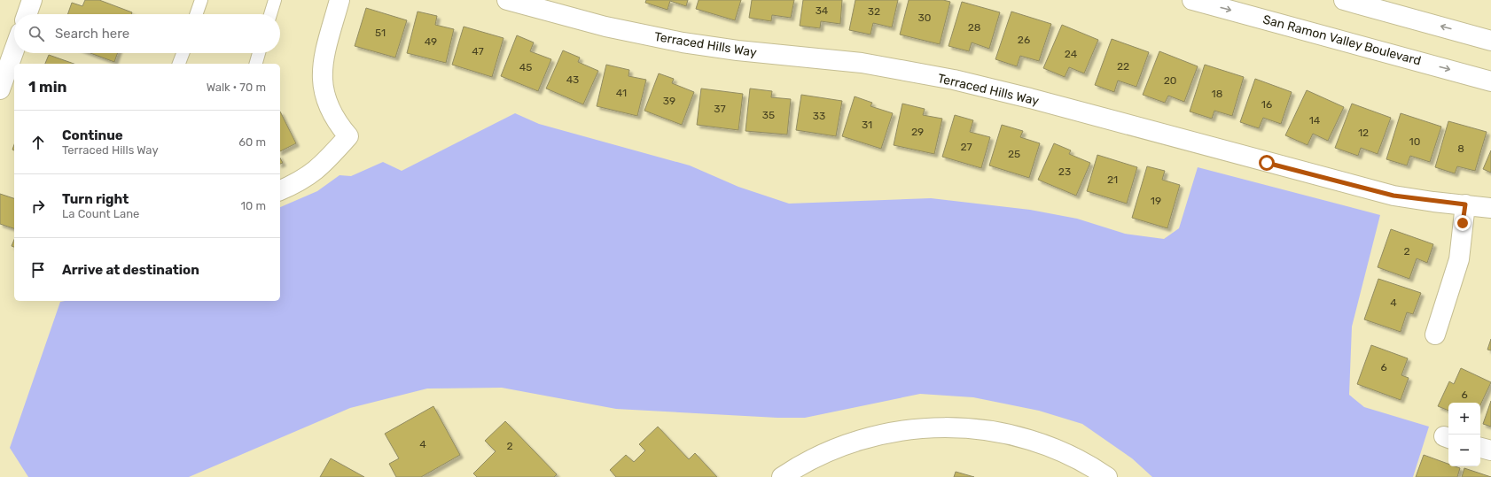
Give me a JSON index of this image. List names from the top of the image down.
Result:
{
  "streets": {
    "street": ["San Ramon Valley Boulevard", "Terraced Hills Way"]
  },
  "house_numbers": [
    "34",
    "32",
    "30",
    "28",
    "51",
    "26",
    "49",
    "47",
    "24",
    "22",
    "45",
    "43",
    "20",
    "41",
    "18",
    "39",
    "16",
    "37",
    "35",
    "33",
    "14",
    "31",
    "29",
    "12",
    "10",
    "27",
    "8",
    "25",
    "23",
    "21",
    "19",
    "2",
    "4",
    "6",
    "6",
    "4",
    "2"
  ],
  "page": {
    "search": "Search here",
    "heading": ["1 min", "Walk · 70 m"],
    "list": [
      ["Continue", "Terraced Hills Way", "60 m"],
      ["Turn right", "La Count Lane", "10 m"],
      "Arrive at destination"
    ],
    "map_buttons": ["+", "−"]
  }
}
